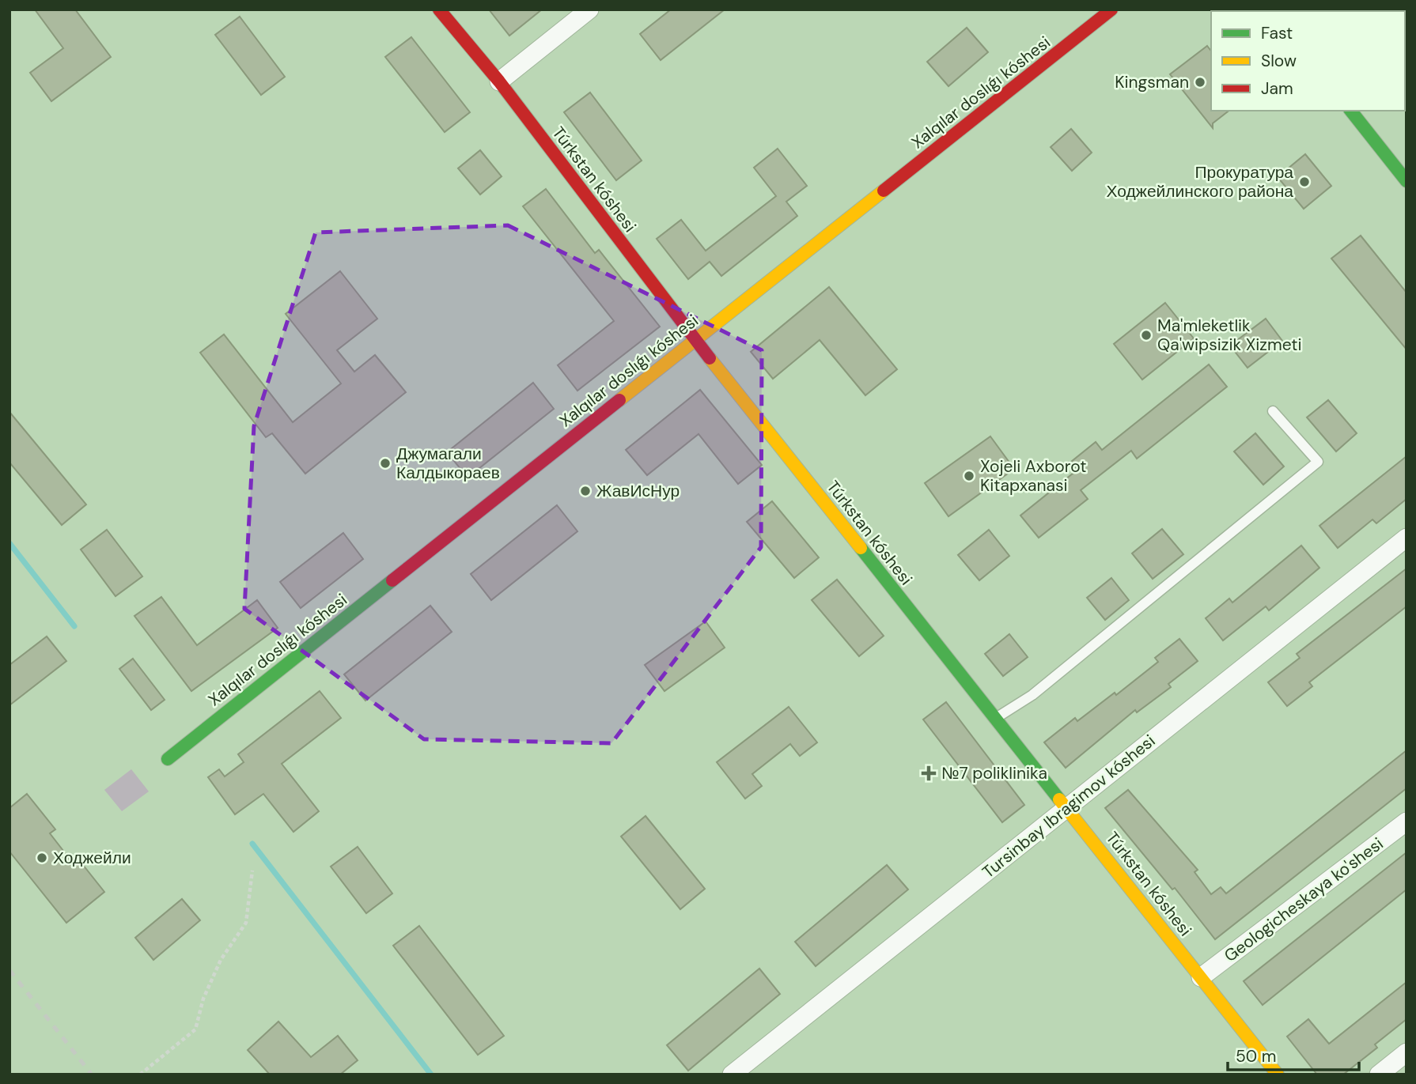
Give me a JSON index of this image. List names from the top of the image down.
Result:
{
  "streets": {
    "street": [
      "Xalqılar doslıǵı kóshesi",
      "Túrkstan kóshesi",
      "Tursinbay Ibragimov kóshesi",
      "Geologicheskaya ko'shesi"
    ]
  },
  "crossings": [
    ["Xalqılar doslıǵı kóshesi", "Túrkstan kóshesi"],
    ["Túrkstan kóshesi", "Tursinbay Ibragimov kóshesi"],
    ["Túrkstan kóshesi", "Geologicheskaya ko'shesi"]
  ],
  "places": {
    "other": [
      "Kingsman",
      "Прокуратура Ходжейлинского района",
      "Ma'mleketlik Qa'wipsizik Xizmeti",
      "Джумагали Калдыкораев",
      "Xojeli Axborot Kitapxanasi",
      "ЖавИсНур",
      "Ходжейли"
    ],
    "health": ["№7 poliklinika"]
  },
  "legend": ["Fast", "Slow", "Jam"],
  "scale_bar": "50 m"
}
